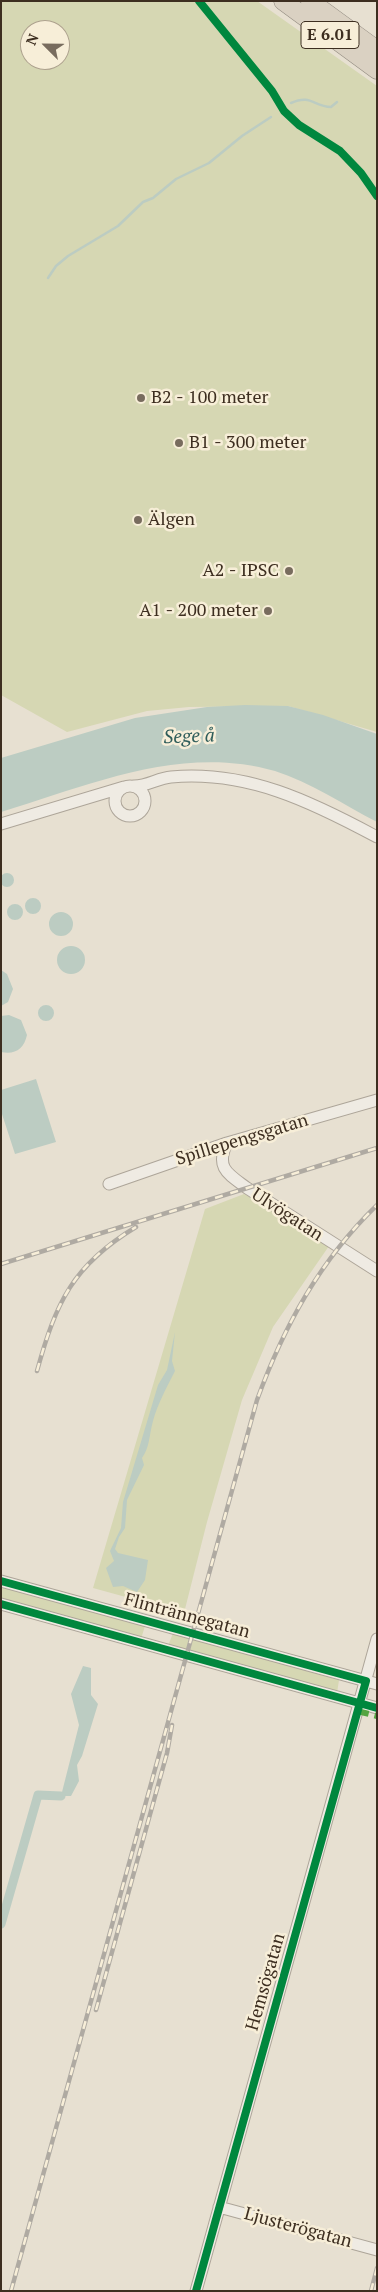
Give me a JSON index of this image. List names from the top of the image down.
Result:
{
  "streets": {
    "highway": ["E 6.01"],
    "street": [
      "Spillepengsgatan",
      "Ulvögatan",
      "Flintrännegatan",
      "Hemsögatan",
      "Ljusterögatan"
    ]
  },
  "crossings": [
    ["Spillepengsgatan", "Ulvögatan"],
    ["Flintrännegatan", "Hemsögatan"],
    ["Hemsögatan", "Ljusterögatan"]
  ],
  "water": ["Sege å"],
  "places": [
    "B2 - 100 meter",
    "B1 - 300 meter",
    "Älgen",
    "A2 - IPSC",
    "A1 - 200 meter"
  ],
  "north": "top left"
}
